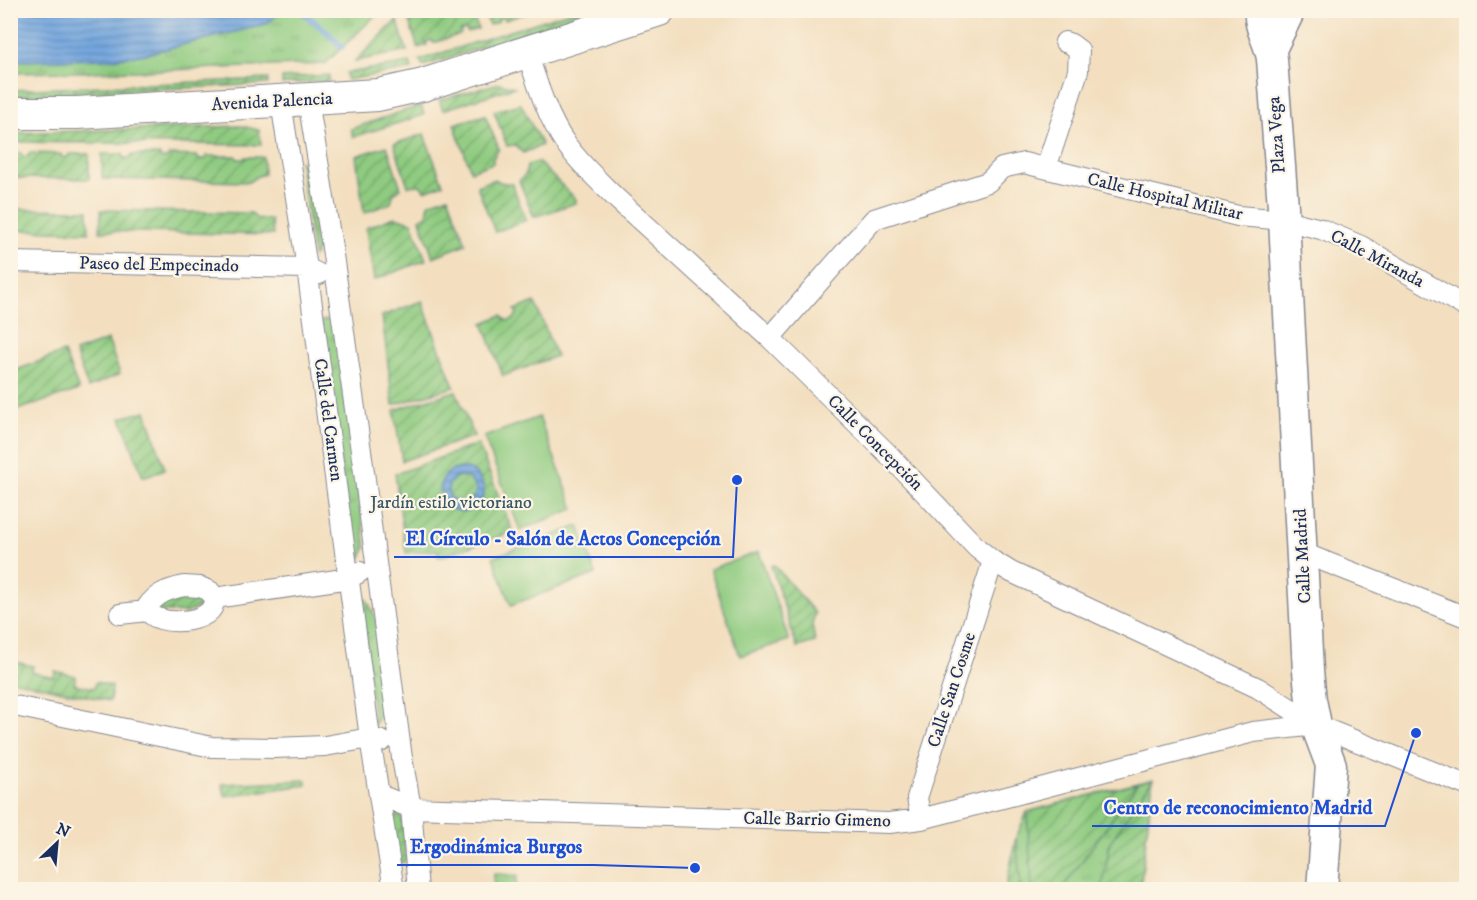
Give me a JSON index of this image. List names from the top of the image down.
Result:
{
  "streets": {
    "highway": ["Avenida Palencia"],
    "main road": ["Plaza Vega", "Calle Madrid"],
    "street": [
      "Calle Hospital Militar",
      "Calle Miranda",
      "Paseo del Empecinado",
      "Calle del Carmen",
      "Calle Concepción",
      "Calle San Cosme",
      "Calle Barrio Gimeno"
    ]
  },
  "crossings": [
    ["Avenida Palencia", "Calle del Carmen"],
    ["Avenida Palencia", "Calle Concepción"],
    ["Plaza Vega", "Calle Hospital Militar"],
    ["Plaza Vega", "Calle Miranda"],
    ["Plaza Vega", "Calle Madrid"],
    ["Calle Hospital Militar", "Calle Miranda"],
    ["Calle Hospital Militar", "Calle Concepción"],
    ["Calle Hospital Militar", "Calle Madrid"],
    ["Calle Miranda", "Calle Madrid"],
    ["Paseo del Empecinado", "Calle del Carmen"],
    ["Calle del Carmen", "Calle Barrio Gimeno"],
    ["Calle Concepción", "Calle Madrid"],
    ["Calle Concepción", "Calle San Cosme"],
    ["Calle Concepción", "Calle Barrio Gimeno"],
    ["Calle Madrid", "Calle Barrio Gimeno"],
    ["Calle San Cosme", "Calle Barrio Gimeno"]
  ],
  "parks": ["Jardín estilo victoriano"],
  "places": ["El Círculo - Salón de Actos Concepción", "Centro de reconocimiento Madrid", "Ergodinámica Burgos"],
  "north": "top right"
}
